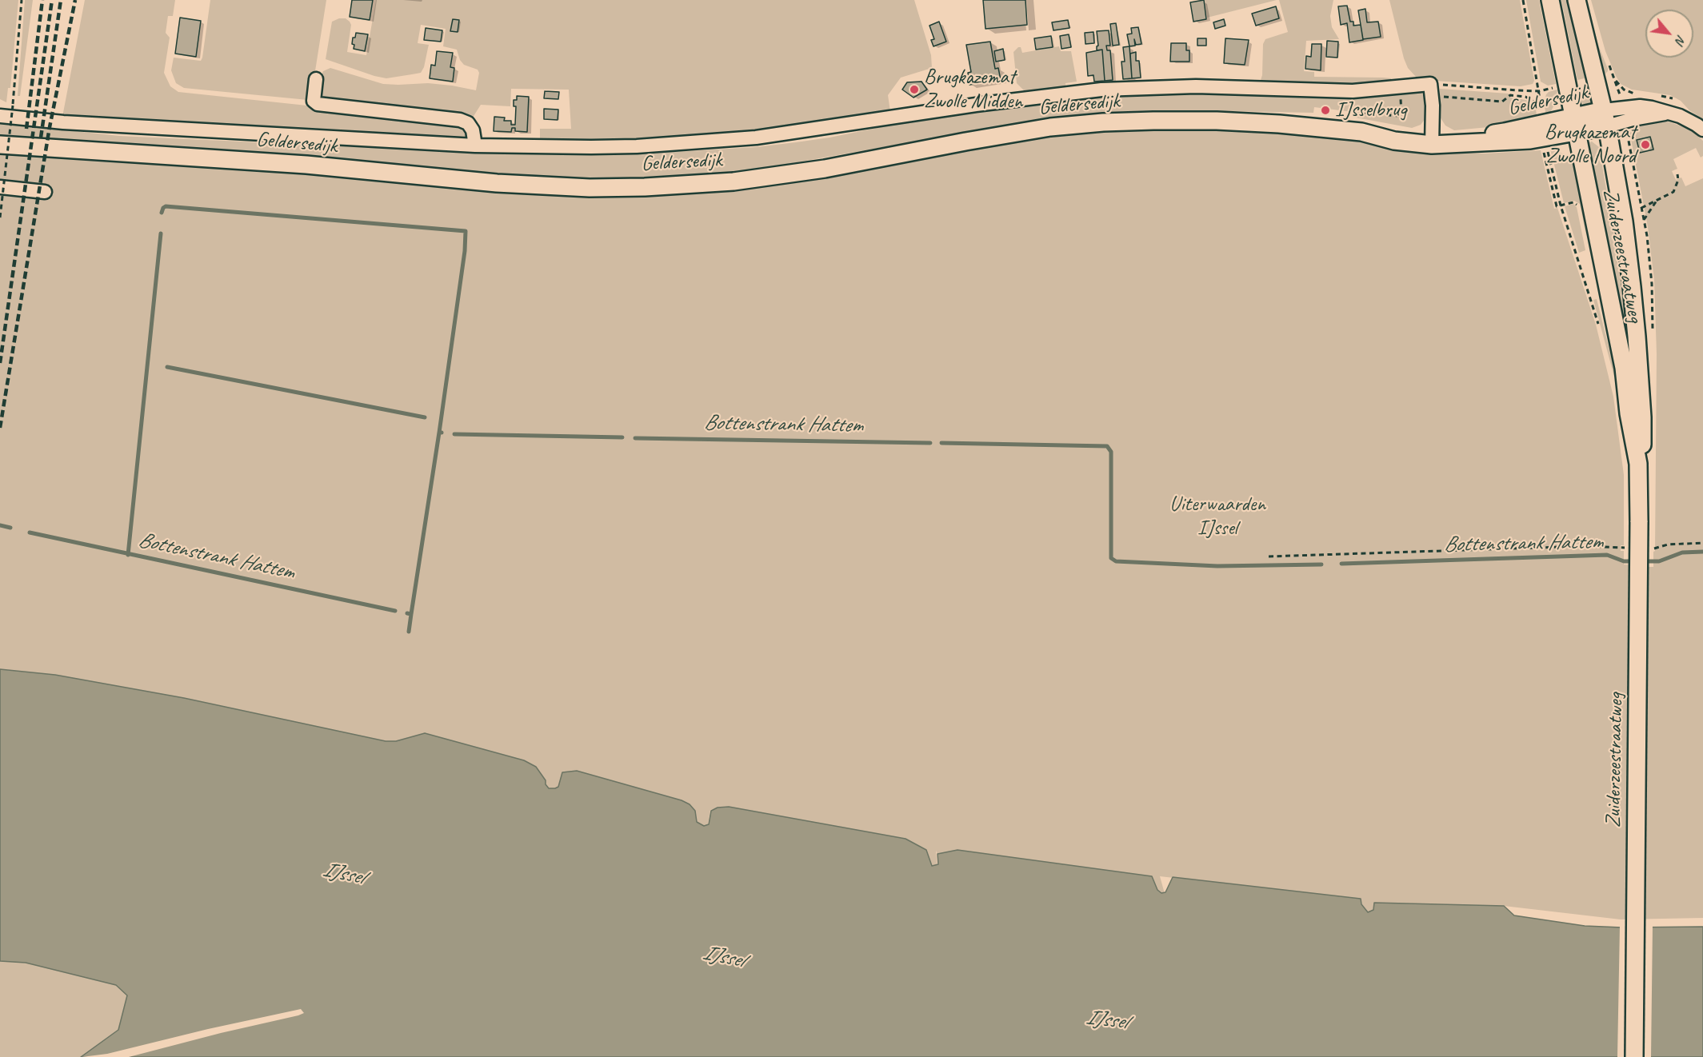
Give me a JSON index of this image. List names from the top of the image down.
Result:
{
  "streets": {
    "main road": ["Geldersedijk", "Zuiderzeestraatweg"]
  },
  "crossings": [
    ["Geldersedijk", "Zuiderzeestraatweg"]
  ],
  "water": ["Bottenstrank Hattem", "IJssel"],
  "parks": ["Uiterwaarden IJssel"],
  "places": ["Brugkazemat Zwolle Midden", "IJsselbrug", "Brugkazemat Zwolle Noord"],
  "north": "bottom right"
}
